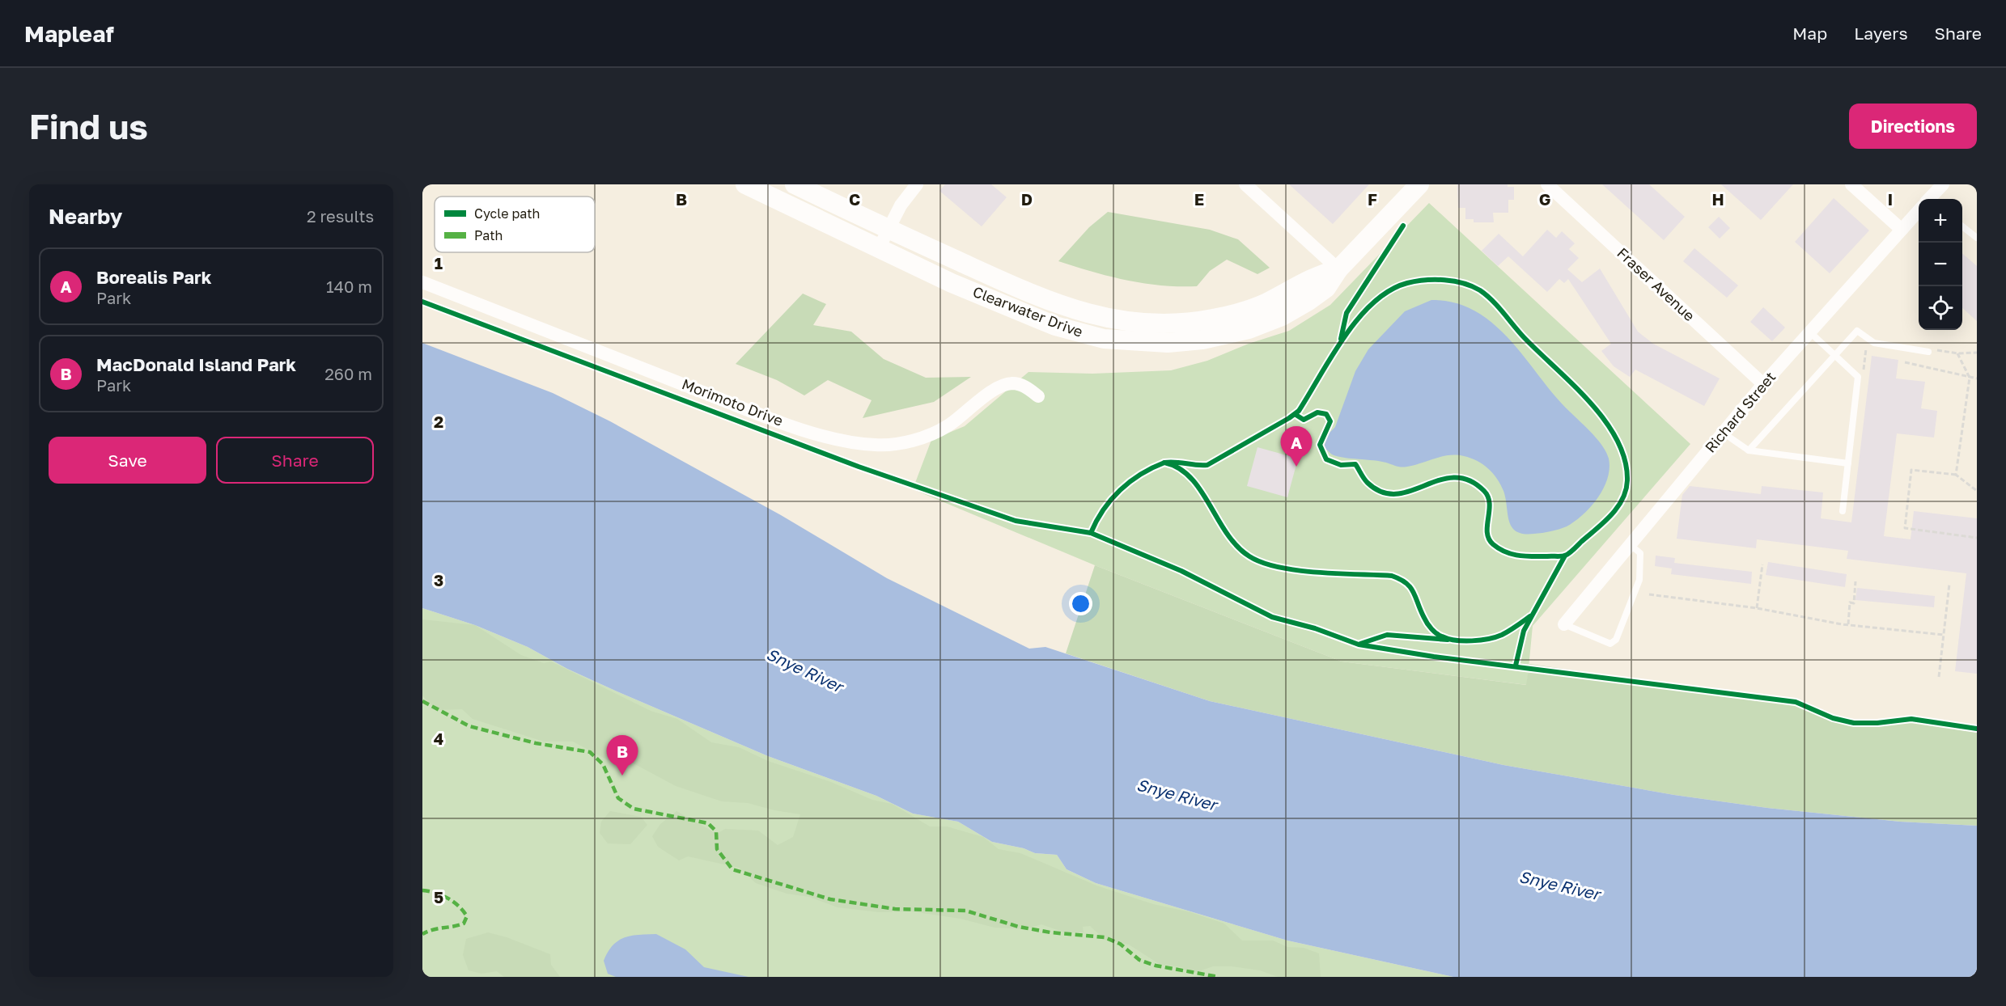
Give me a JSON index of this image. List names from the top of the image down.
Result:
{
  "streets": {
    "main road": ["Clearwater Drive"],
    "street": ["Fraser Avenue", "Morimoto Drive", "Richard Street"]
  },
  "crossings": [
    ["Fraser Avenue", "Richard Street"]
  ],
  "water": ["Snye River"],
  "legend": ["Cycle path", "Path"],
  "page": {
    "header": "Mapleaf",
    "nav": ["Map", "Layers", "Share"],
    "buttons": [
      "Directions",
      ["Save", "Share"]
    ],
    "title": "Find us",
    "heading": ["Nearby", "2 results"],
    "map_buttons": ["+", "−"],
    "list": [
      {
        "mark": "A",
        "name": "Borealis Park",
        "note": "Park",
        "value": "140 m"
      },
      {
        "mark": "B",
        "name": "MacDonald Island Park",
        "note": "Park",
        "value": "260 m"
      }
    ],
    "pins": ["A", "B"]
  },
  "grid": {
    "columns": [
      "B",
      "C",
      "D",
      "E",
      "F",
      "G",
      "H",
      "I"
    ],
    "rows": [
      "1",
      "2",
      "3",
      "4",
      "5"
    ]
  }
}
